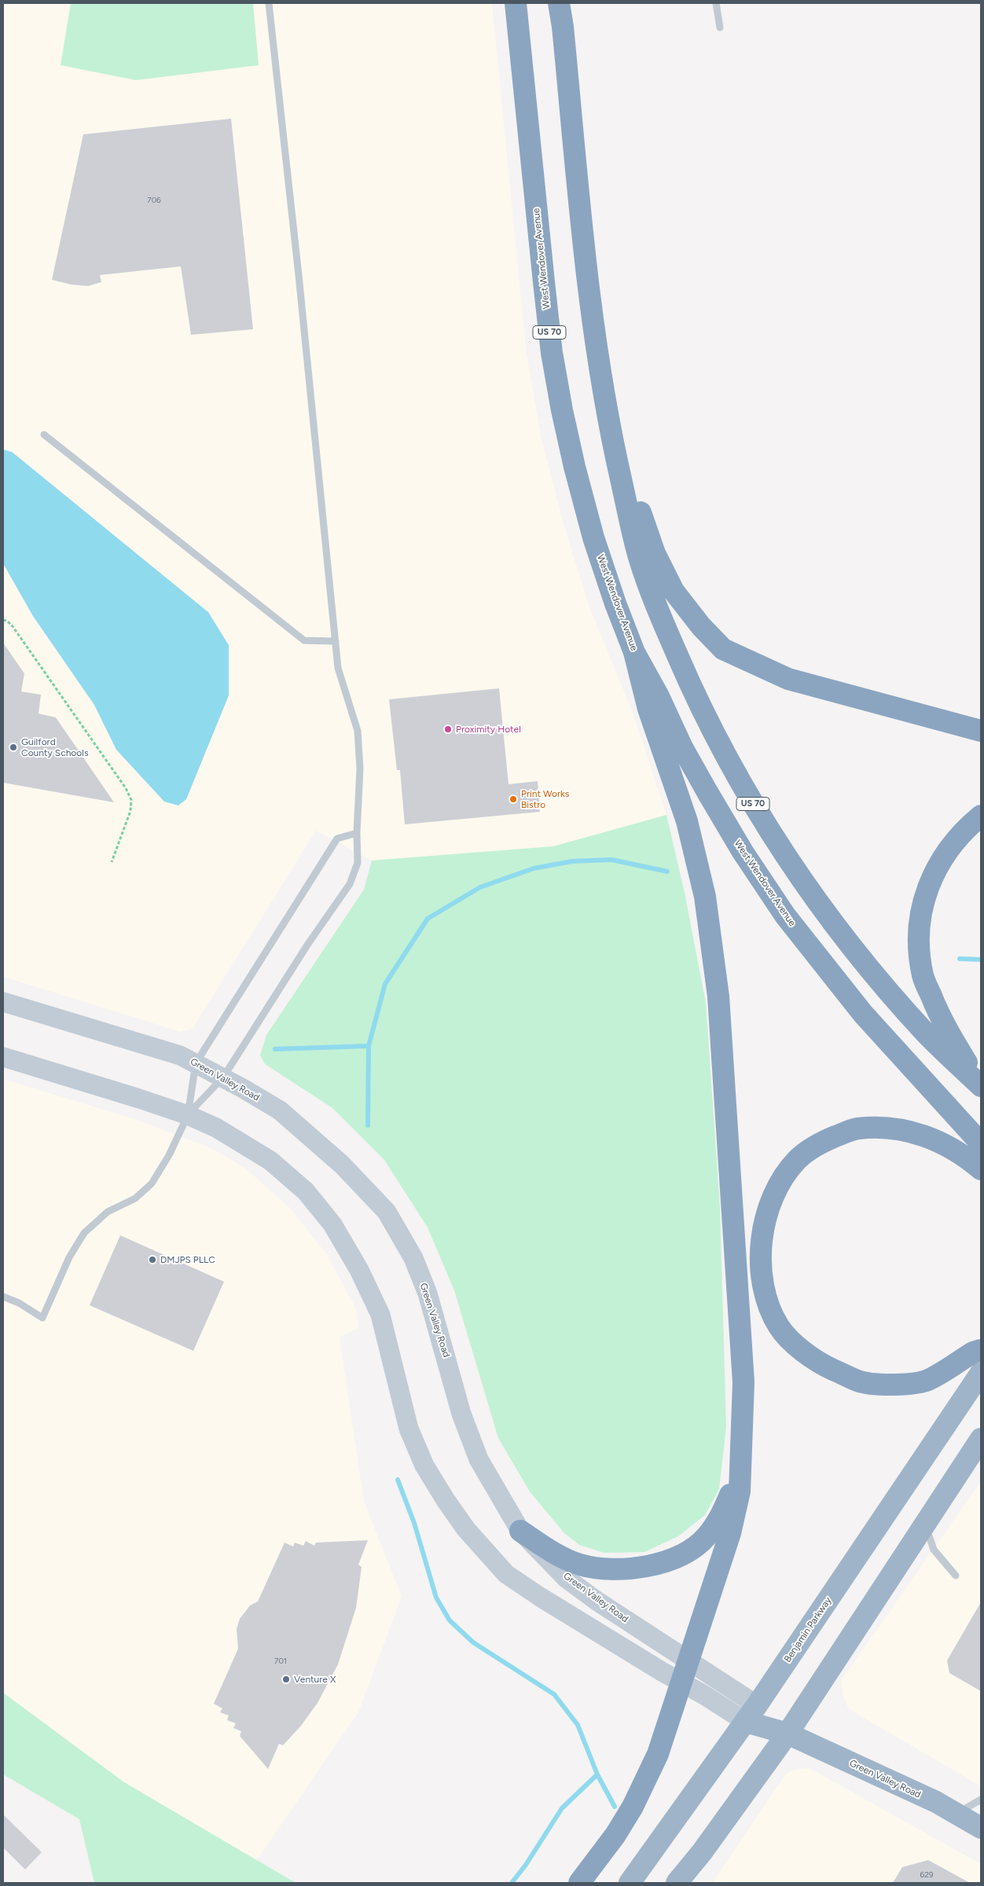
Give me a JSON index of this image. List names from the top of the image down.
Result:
{
  "streets": {
    "highway": [
      "West Wendover Avenue",
      "US 70",
      "Green Valley Road",
      "Benjamin Parkway"
    ]
  },
  "crossings": [
    ["Green Valley Road", "Benjamin Parkway"]
  ],
  "places": [
    "Proximity Hotel",
    "Guilford County Schools",
    "Print Works Bistro",
    "DMJPS PLLC",
    "Venture X"
  ],
  "house_numbers": ["706", "701", "629"]
}
